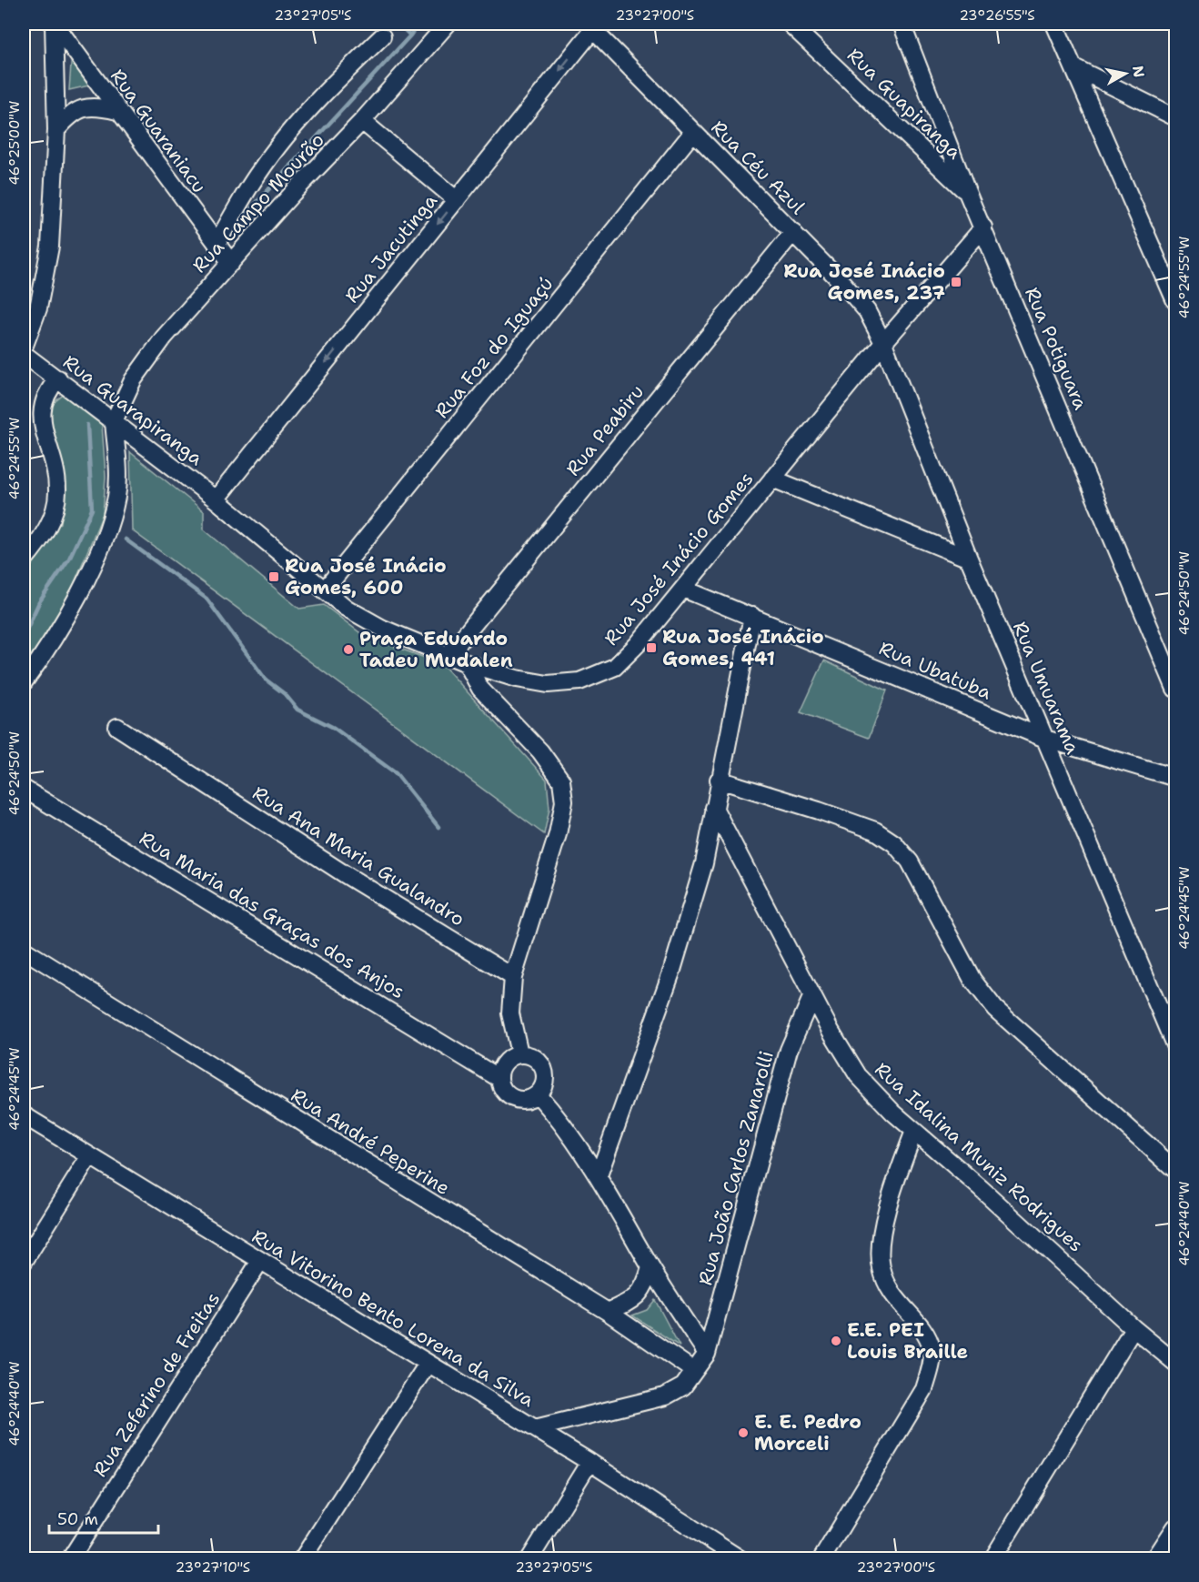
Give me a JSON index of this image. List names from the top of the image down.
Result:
{
  "streets": {
    "street": [
      "Rua Guapiranga",
      "Rua Guaraniacu",
      "Rua Céu Azul",
      "Rua Campo Mourão",
      "Rua Jacutinga",
      "Rua Foz do Iguaçú",
      "Rua Potiguara",
      "Rua Guarapiranga",
      "Rua Peabiru",
      "Rua José Inácio Gomes",
      "Rua Ubatuba",
      "Rua Umuarama",
      "Rua Ana Maria Gualandro",
      "Rua Maria das Graças dos Anjos",
      "Rua André Peperine",
      "Rua Idalina Muniz Rodrigues",
      "Rua João Carlos Zanarolli",
      "Rua Vitorino Bento Lorena da Silva",
      "Rua Zeferino de Freitas"
    ]
  },
  "crossings": [
    ["Rua Guapiranga", "Rua Potiguara"],
    ["Rua Guaraniacu", "Rua Campo Mourão"],
    ["Rua Céu Azul", "Rua Jacutinga"],
    ["Rua Céu Azul", "Rua Foz do Iguaçú"],
    ["Rua Céu Azul", "Rua Peabiru"],
    ["Rua Céu Azul", "Rua José Inácio Gomes"],
    ["Rua Céu Azul", "Rua Umuarama"],
    ["Rua Campo Mourão", "Rua Guarapiranga"],
    ["Rua Jacutinga", "Rua Guarapiranga"],
    ["Rua Jacutinga", "Rua José Inácio Gomes"],
    ["Rua Foz do Iguaçú", "Rua José Inácio Gomes"],
    ["Rua Potiguara", "Rua José Inácio Gomes"],
    ["Rua Guarapiranga", "Rua José Inácio Gomes"],
    ["Rua Peabiru", "Rua José Inácio Gomes"],
    ["Rua José Inácio Gomes", "Rua Ubatuba"],
    ["Rua José Inácio Gomes", "Rua Umuarama"],
    ["Rua Ubatuba", "Rua Umuarama"],
    ["Rua Idalina Muniz Rodrigues", "Rua João Carlos Zanarolli"],
    ["Rua Vitorino Bento Lorena da Silva", "Rua Zeferino de Freitas"]
  ],
  "one_way": ["Rua Jacutinga"],
  "places": {
    "transit": ["Rua José Inácio Gomes, 237", "Rua José Inácio Gomes, 600", "Rua José Inácio Gomes, 441"],
    "other": ["Praça Eduardo Tadeu Mudalen", "E.E. PEI Louis Braille", "E. E. Pedro Morceli"]
  },
  "scale_bar": "50 m",
  "north": "right",
  "coordinates": [
    "23°27'05\"S",
    "23°27'00\"S",
    "23°26'55\"S",
    "46°25'00\"W",
    "46°24'55\"W",
    "46°24'50\"W",
    "46°24'45\"W",
    "46°24'40\"W",
    "23°27'10\"S"
  ]
}
